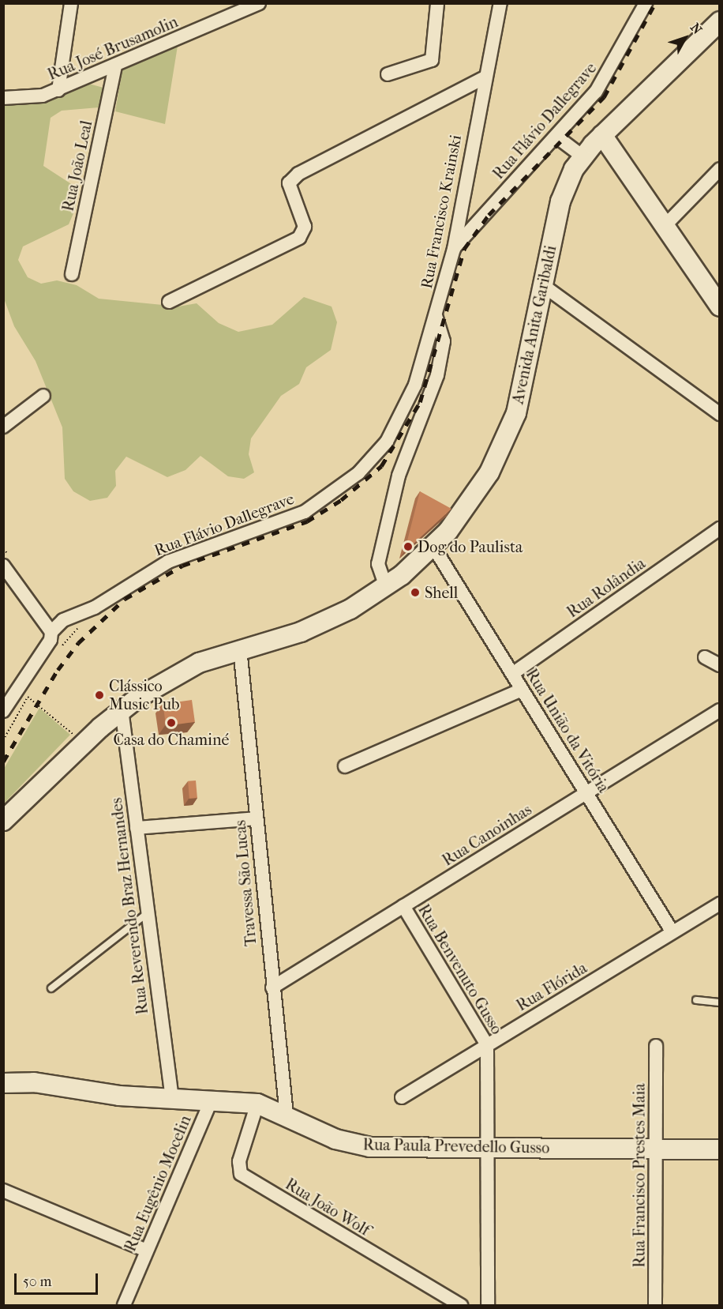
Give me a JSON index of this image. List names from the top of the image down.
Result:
{
  "streets": {
    "main road": ["Avenida Anita Garibaldi", "Rua Paula Prevedello Gusso"],
    "street": [
      "Rua José Brusamolin",
      "Rua Flávio Dallegrave",
      "Rua João Leal",
      "Rua Francisco Krainski",
      "Rua Rolândia",
      "Rua União da Vitória",
      "Rua Canoinhas",
      "Travessa São Lucas",
      "Rua Reverendo Braz Hernandes",
      "Rua Benvenuto Gusso",
      "Rua Flórida",
      "Rua Francisco Prestes Maia",
      "Rua Eugênio Mocelin",
      "Rua João Wolf"
    ]
  },
  "crossings": [
    ["Rua José Brusamolin", "Rua João Leal"],
    ["Rua Flávio Dallegrave", "Rua Francisco Krainski"],
    ["Avenida Anita Garibaldi", "Rua União da Vitória"],
    ["Avenida Anita Garibaldi", "Travessa São Lucas"],
    ["Avenida Anita Garibaldi", "Rua Reverendo Braz Hernandes"],
    ["Rua Rolândia", "Rua União da Vitória"],
    ["Rua União da Vitória", "Rua Canoinhas"],
    ["Rua União da Vitória", "Rua Flórida"],
    ["Rua Canoinhas", "Travessa São Lucas"],
    ["Rua Canoinhas", "Rua Benvenuto Gusso"],
    ["Travessa São Lucas", "Rua Paula Prevedello Gusso"],
    ["Rua Reverendo Braz Hernandes", "Rua Paula Prevedello Gusso"],
    ["Rua Benvenuto Gusso", "Rua Flórida"],
    ["Rua Benvenuto Gusso", "Rua Paula Prevedello Gusso"],
    ["Rua Paula Prevedello Gusso", "Rua Francisco Prestes Maia"],
    ["Rua Paula Prevedello Gusso", "Rua Eugênio Mocelin"],
    ["Rua Paula Prevedello Gusso", "Rua João Wolf"]
  ],
  "places": [
    "Dog do Paulista",
    "Shell",
    "Clássico Music Pub",
    "Casa do Chaminé"
  ],
  "scale_bar": "50 m",
  "north": "top right"
}
